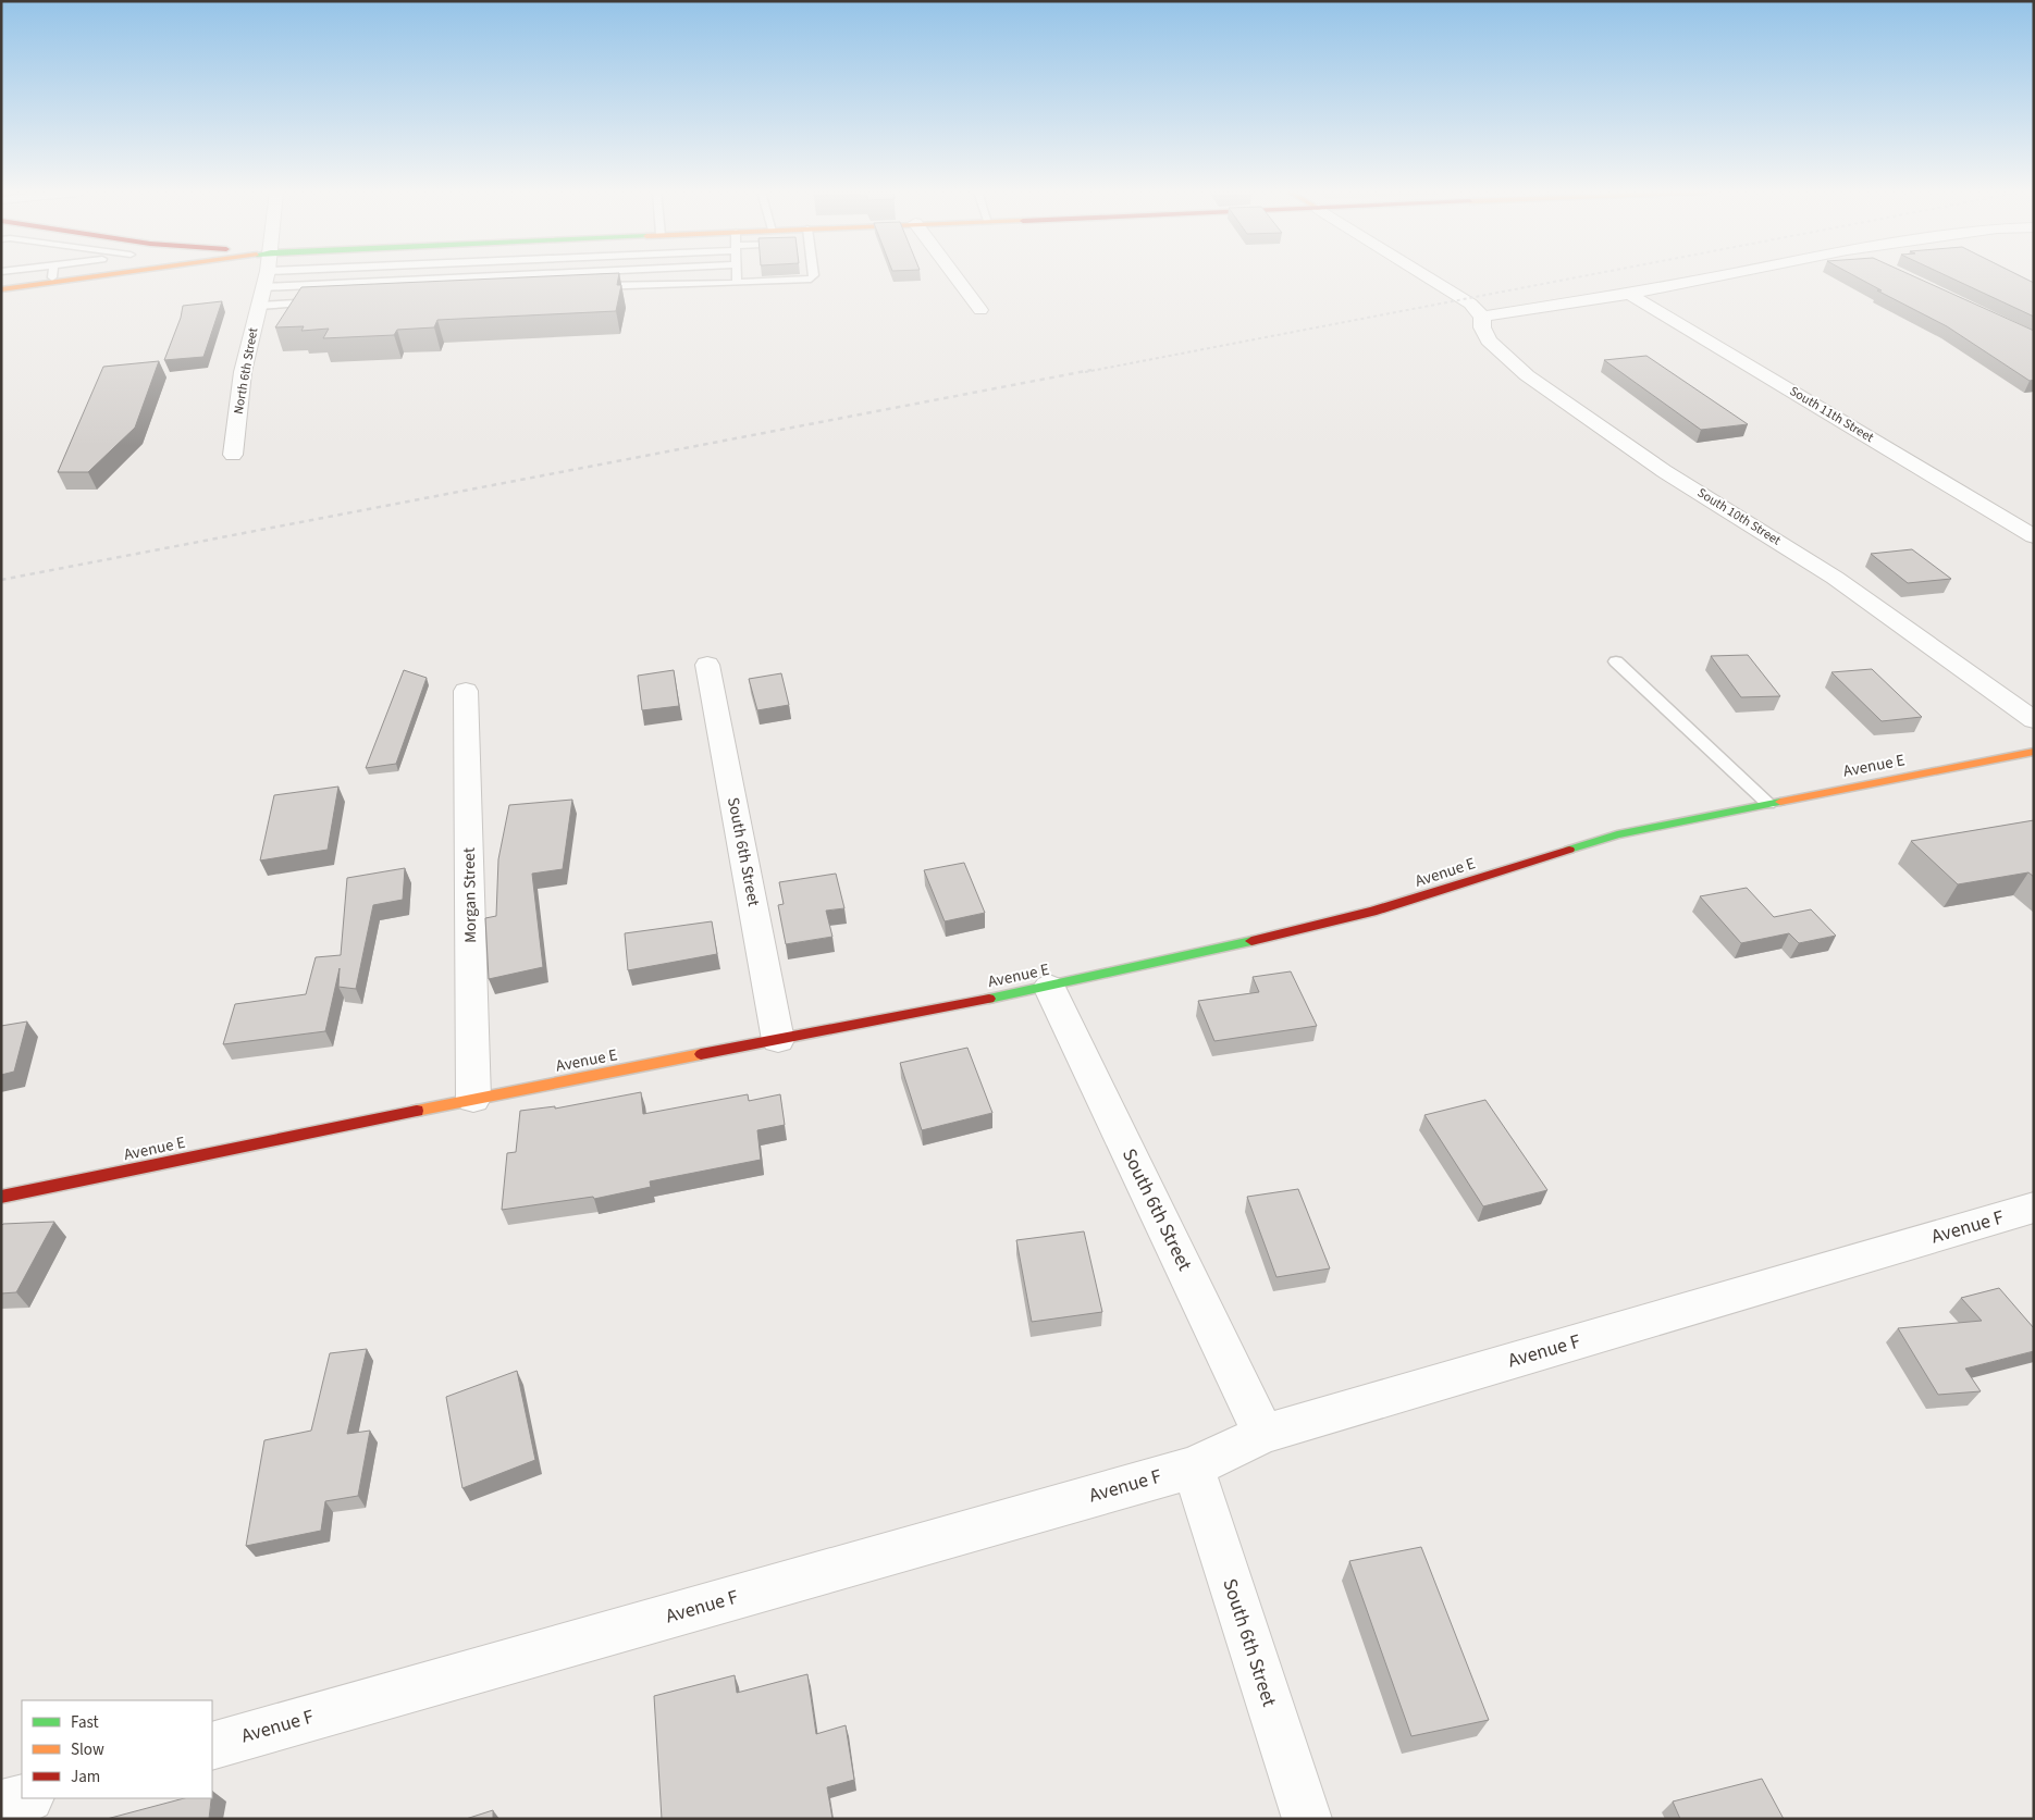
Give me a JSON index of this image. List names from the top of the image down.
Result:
{
  "streets": {
    "main road": ["Avenue E"],
    "street": [
      "North 6th Street",
      "South 11th Street",
      "South 10th Street",
      "South 6th Street",
      "Morgan Street",
      "Avenue F"
    ]
  },
  "crossings": [
    ["Avenue E", "South 6th Street"],
    ["Avenue E", "Morgan Street"],
    ["South 6th Street", "Avenue F"]
  ],
  "legend": ["Fast", "Slow", "Jam"]
}
